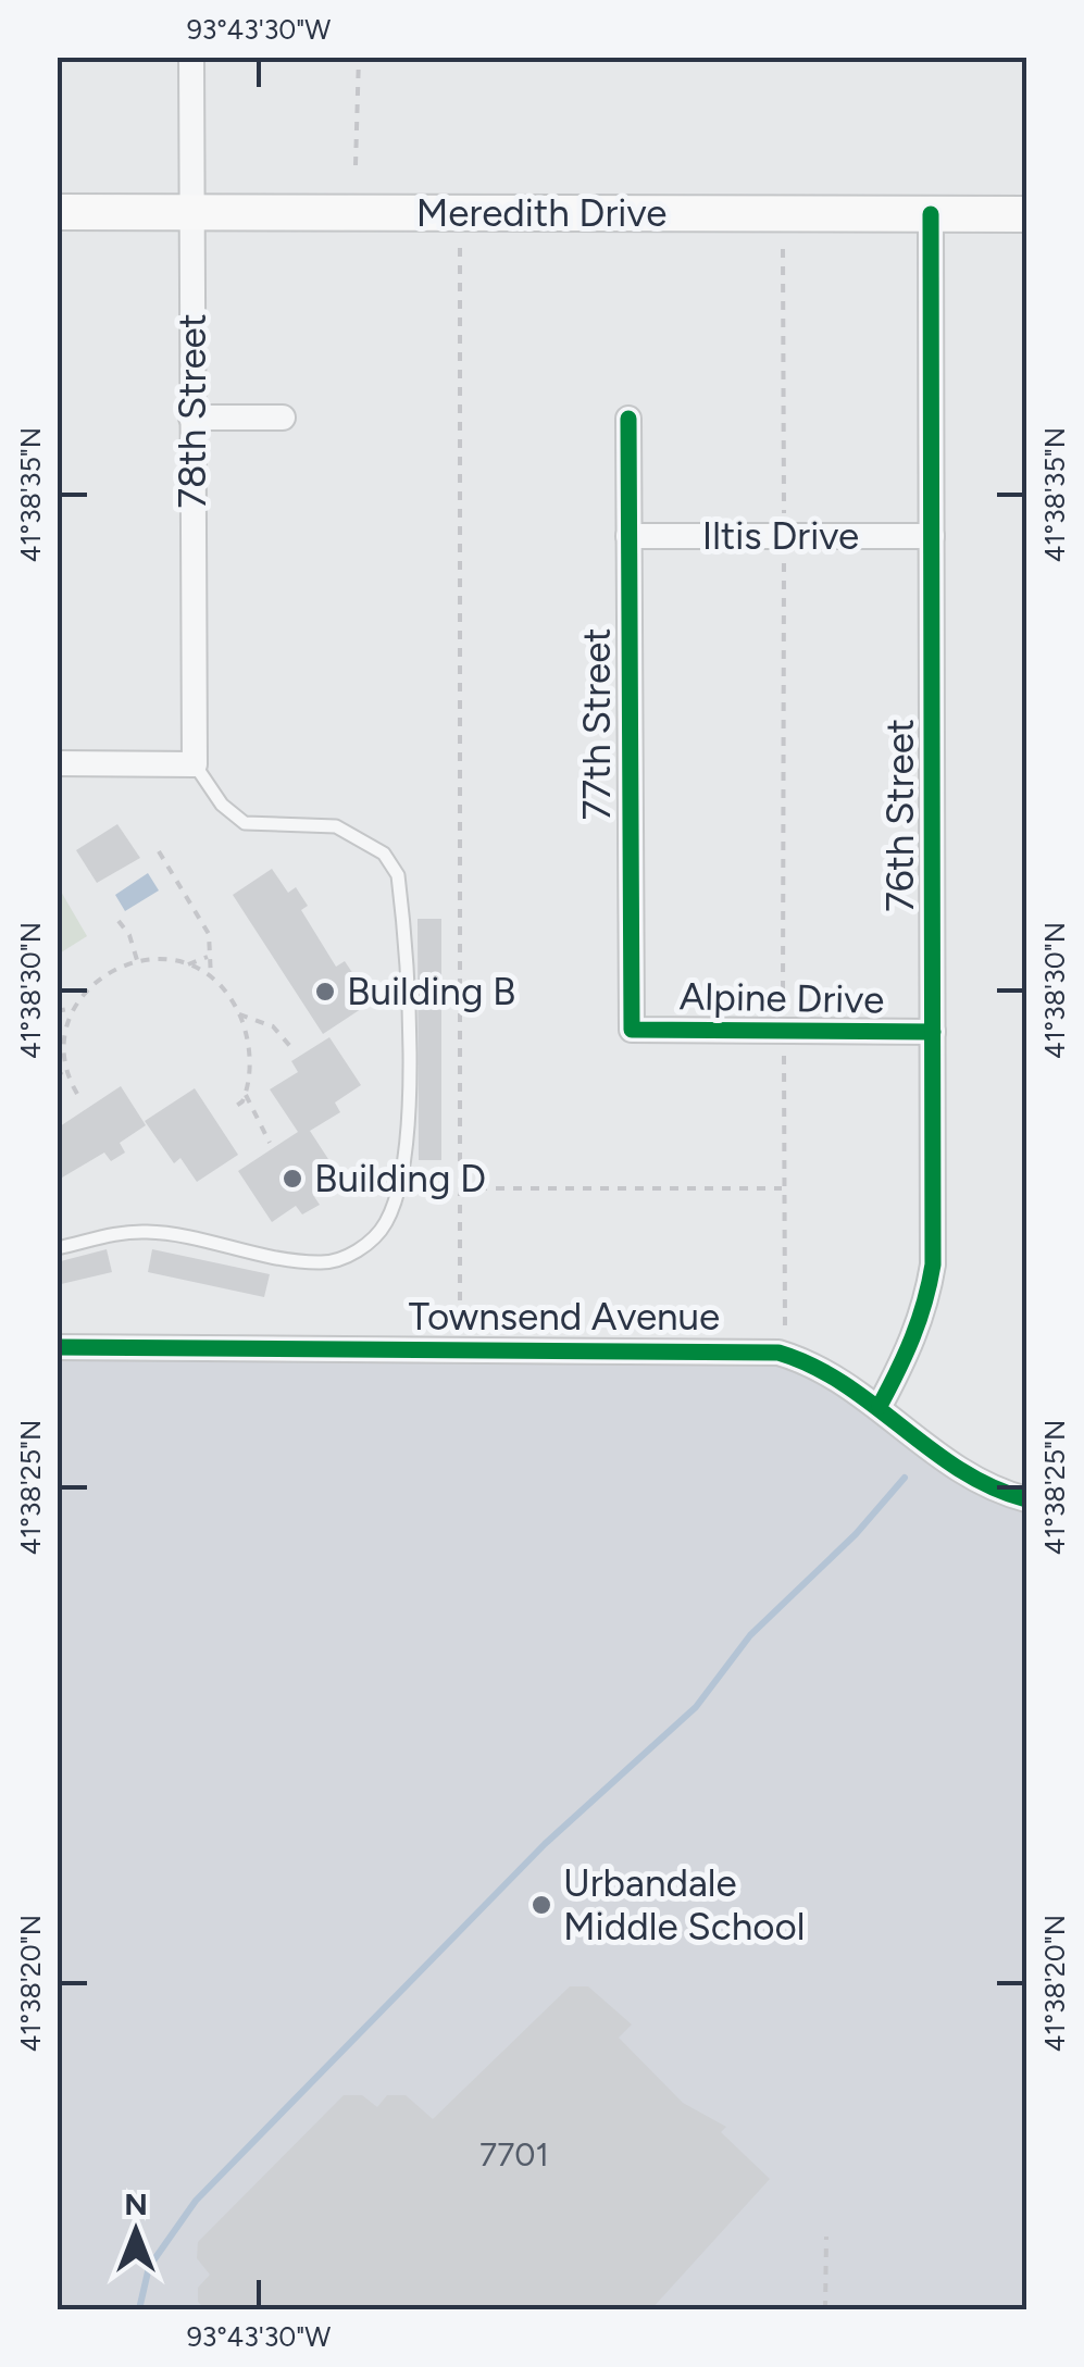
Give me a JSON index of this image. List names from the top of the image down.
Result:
{
  "streets": {
    "main road": ["Meredith Drive"],
    "street": [
      "78th Street",
      "Iltis Drive",
      "77th Street",
      "76th Street",
      "Alpine Drive",
      "Townsend Avenue"
    ]
  },
  "crossings": [
    ["Meredith Drive", "78th Street"],
    ["Meredith Drive", "76th Street"],
    ["Iltis Drive", "77th Street"],
    ["Iltis Drive", "76th Street"],
    ["77th Street", "Alpine Drive"],
    ["76th Street", "Alpine Drive"],
    ["76th Street", "Townsend Avenue"]
  ],
  "places": ["Building B", "Building D", "Urbandale Middle School"],
  "house_numbers": ["7701"],
  "north": "top",
  "coordinates": [
    "93°43'30\"W",
    "41°38'35\"N",
    "41°38'30\"N",
    "41°38'25\"N",
    "41°38'20\"N"
  ]
}
